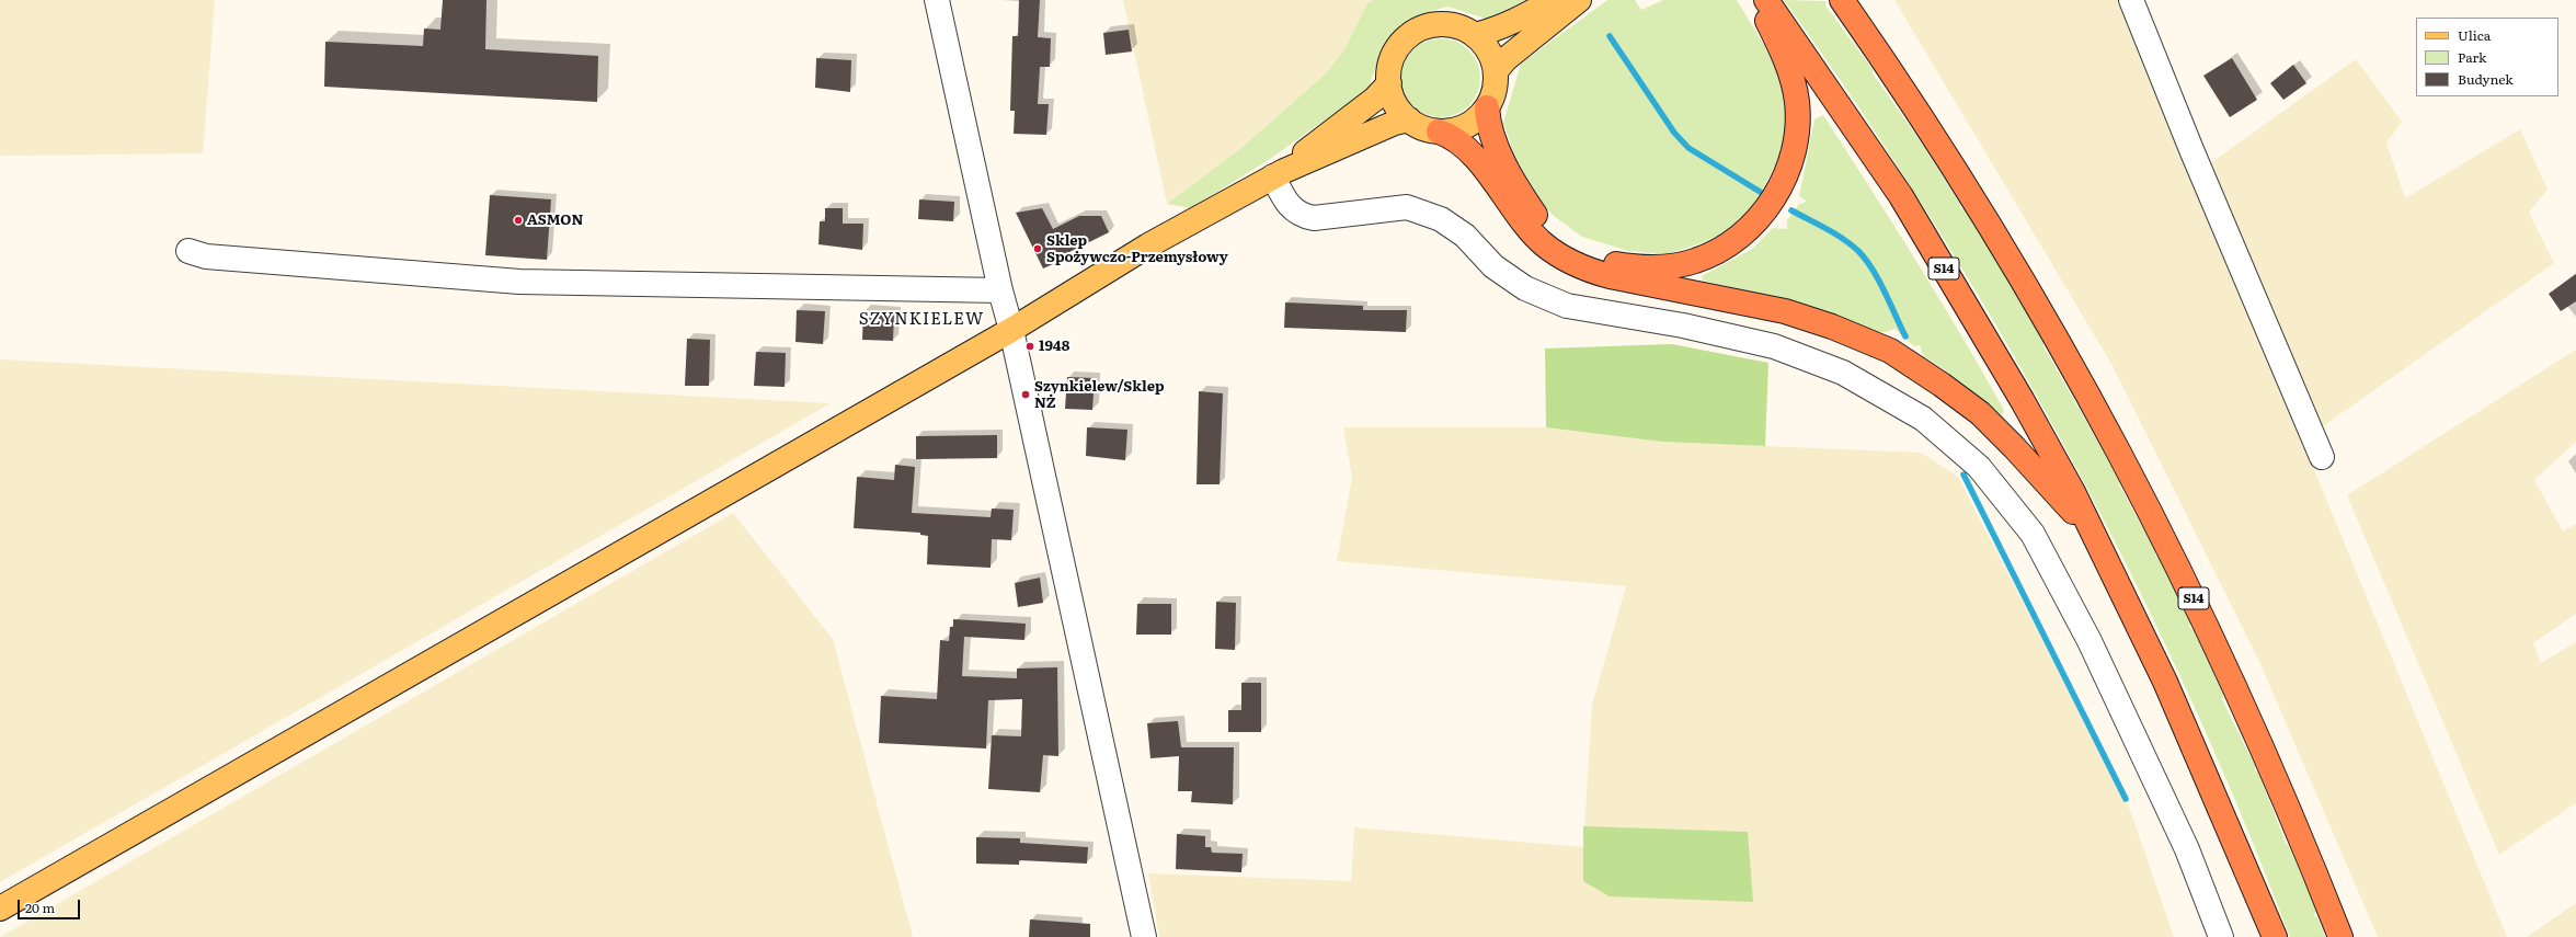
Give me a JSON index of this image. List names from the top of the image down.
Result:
{
  "streets": {
    "highway": ["S14"]
  },
  "districts": ["SZYNKIELEW"],
  "places": [
    "ASMON",
    "Sklep Spożywczo-Przemysłowy",
    "1948",
    "Szynkielew/Sklep NŻ"
  ],
  "legend": ["Ulica", "Park", "Budynek"],
  "scale_bar": "20 m"
}
